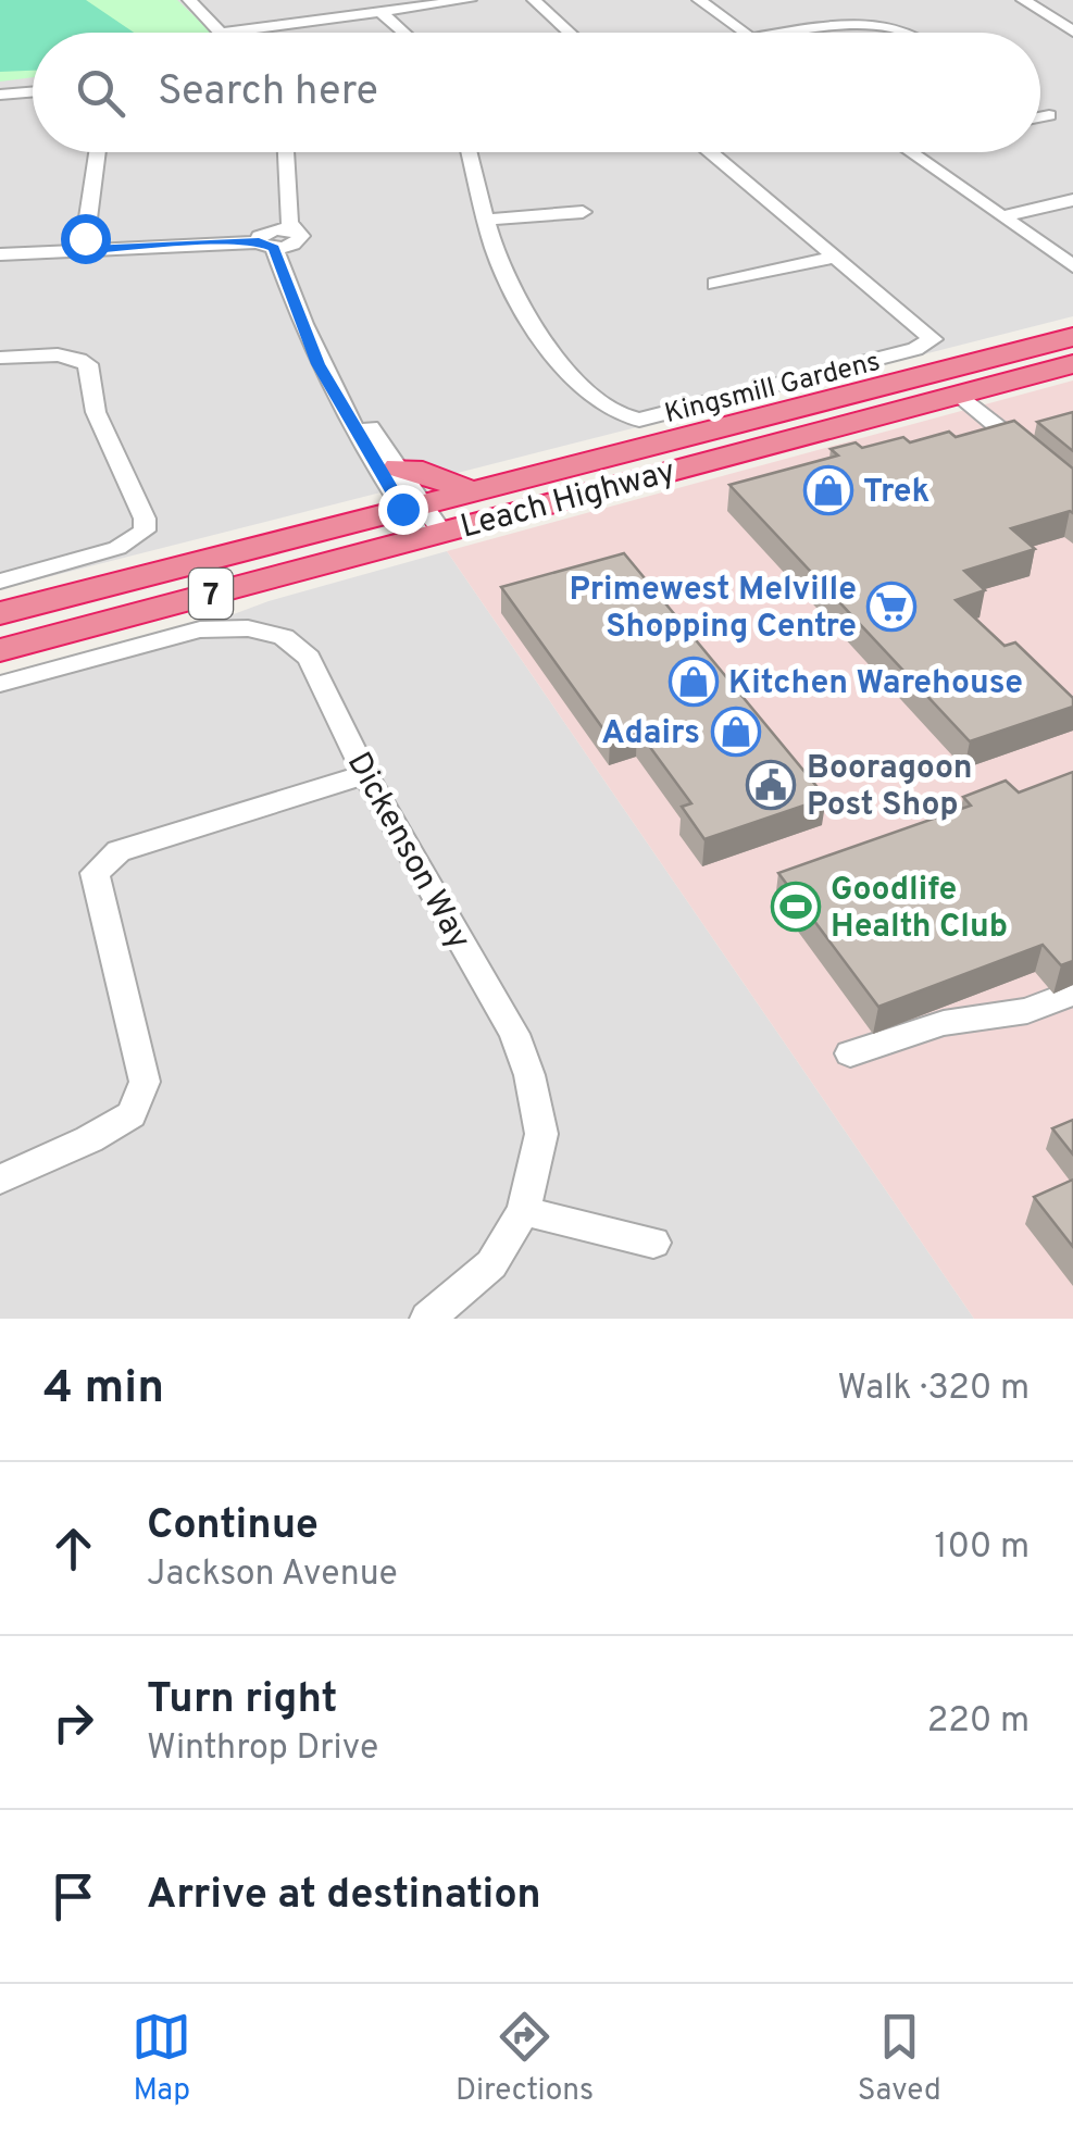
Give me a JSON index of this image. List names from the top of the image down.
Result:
{
  "streets": {
    "highway": ["Leach Highway", "7"],
    "street": ["Kingsmill Gardens", "Dickenson Way"]
  },
  "places": {
    "shop": ["Trek", "Kitchen Warehouse", "Adairs"],
    "supermarket": ["Primewest Melville Shopping Centre"],
    "public building": ["Booragoon Post Shop"],
    "sports": ["Goodlife Health Club"]
  },
  "page": {
    "search": "Search here",
    "heading": ["4 min", "Walk · 320 m"],
    "list": [
      ["Continue", "Jackson Avenue", "100 m"],
      ["Turn right", "Winthrop Drive", "220 m"],
      "Arrive at destination"
    ],
    "nav": ["Map", "Directions", "Saved"]
  }
}
